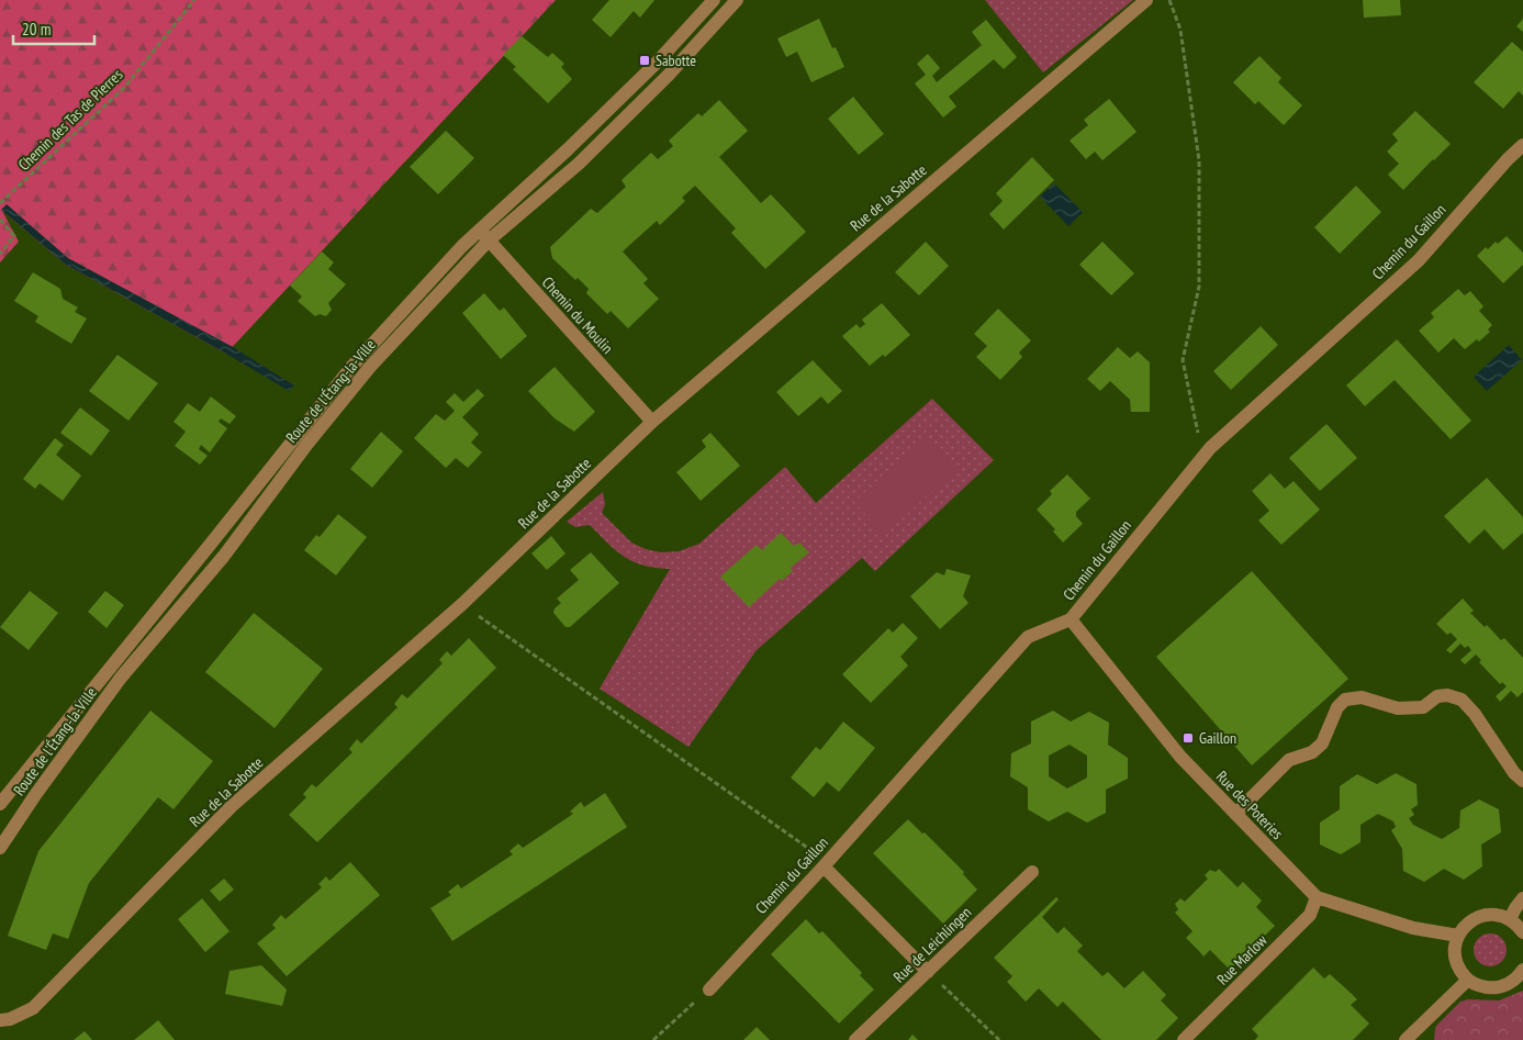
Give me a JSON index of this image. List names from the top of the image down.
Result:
{
  "streets": {
    "street": [
      "Rue de la Sabotte",
      "Chemin du Gaillon",
      "Chemin du Moulin",
      "Route de l'Étang-la-Ville",
      "Rue des Poteries",
      "Rue de Leichlingen",
      "Rue Marlow"
    ],
    "path": ["Chemin des Tas de Pierres"]
  },
  "crossings": [
    ["Rue de la Sabotte", "Chemin du Moulin"],
    ["Chemin du Gaillon", "Rue des Poteries"],
    ["Chemin du Moulin", "Route de l'Étang-la-Ville"],
    ["Rue des Poteries", "Rue Marlow"]
  ],
  "places": {
    "transit": ["Sabotte", "Gaillon"]
  },
  "scale_bar": "20 m"
}
